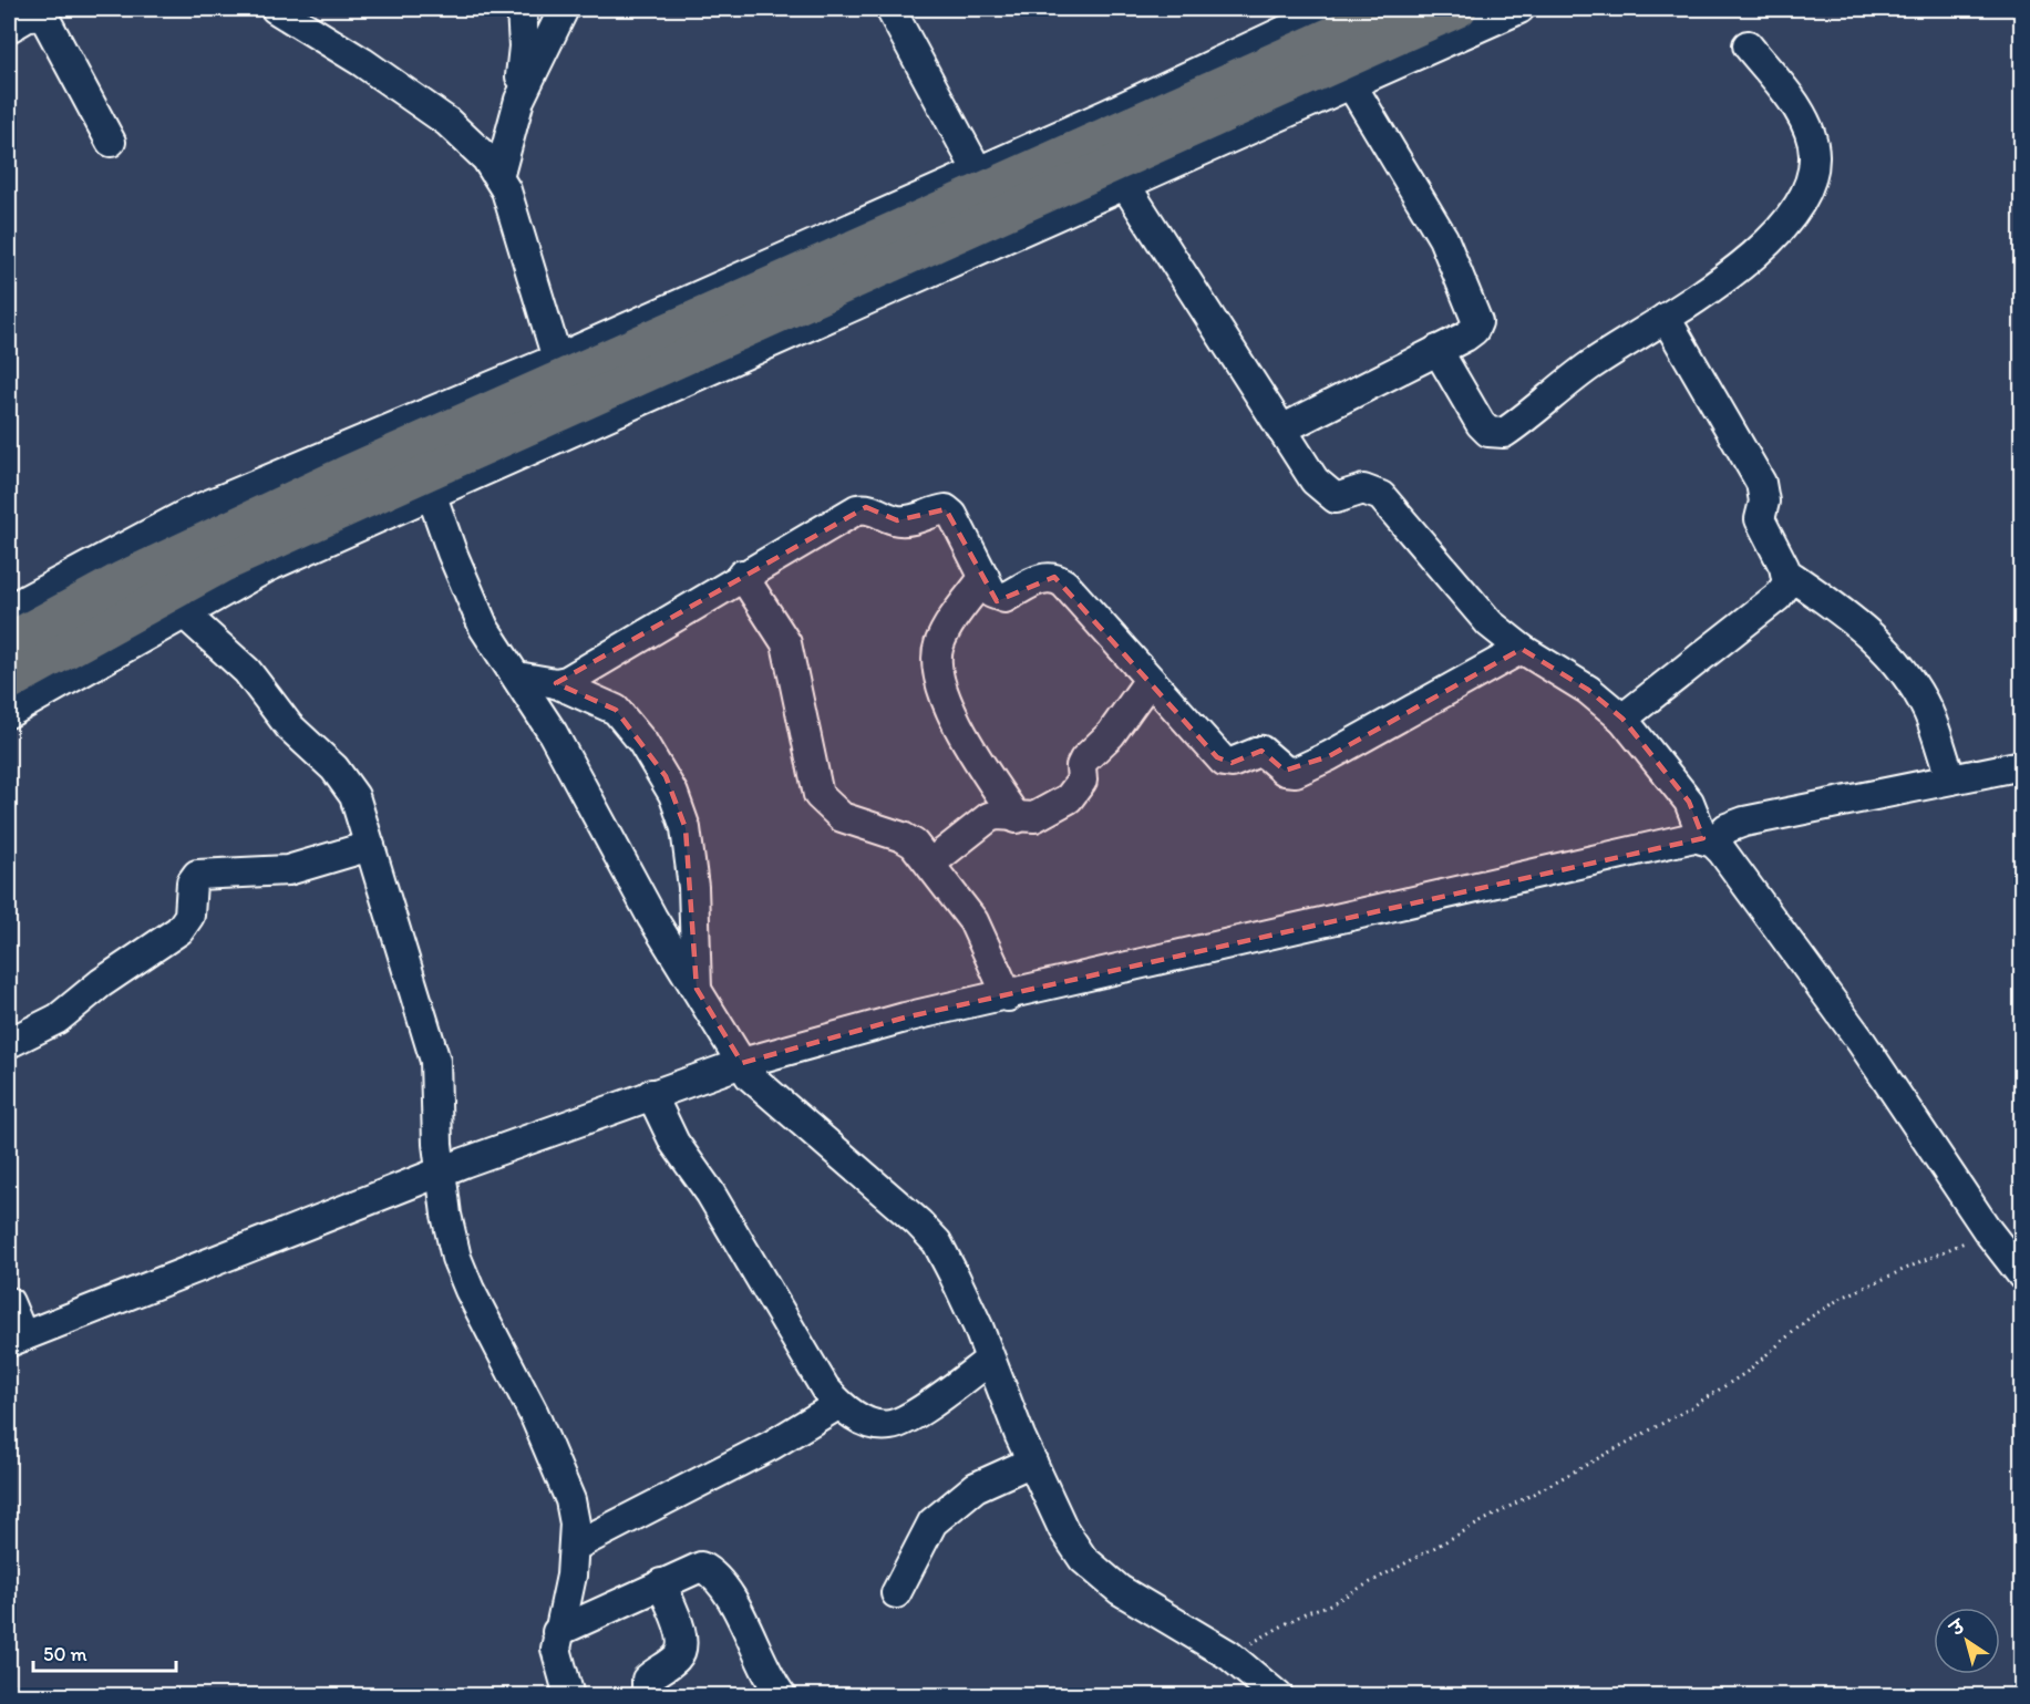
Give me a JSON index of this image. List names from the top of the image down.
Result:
{
  "scale_bar": "50 m",
  "north": "top left"
}
